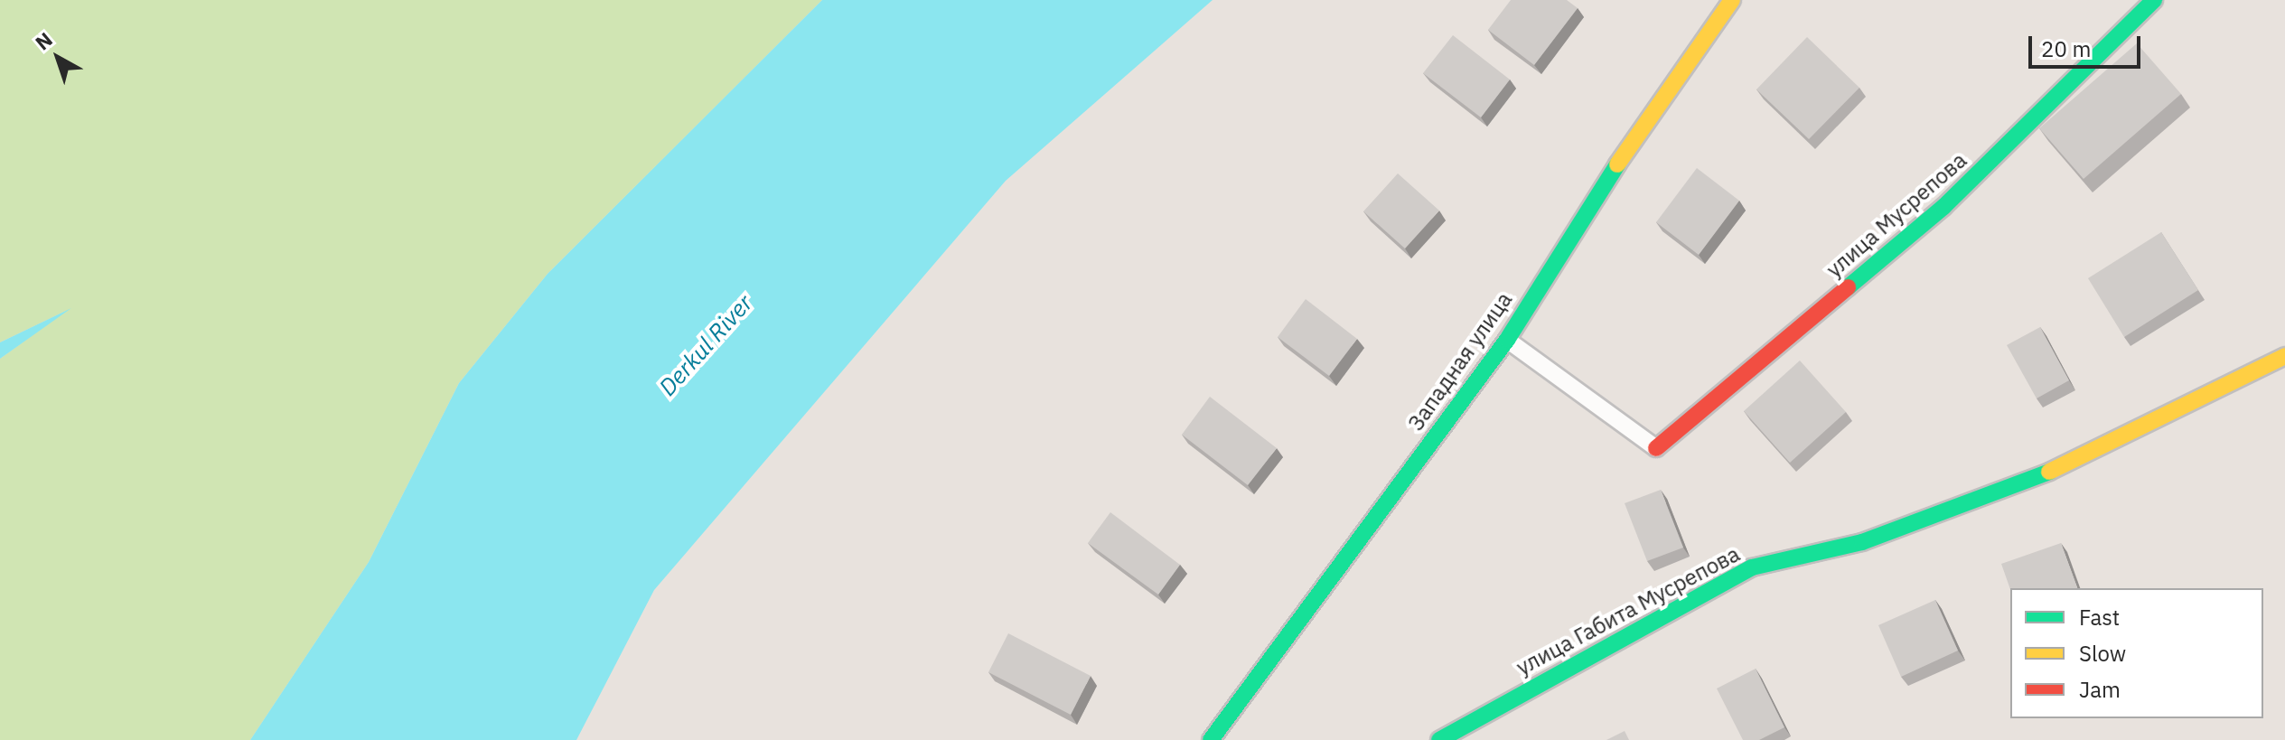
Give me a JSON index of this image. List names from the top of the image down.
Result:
{
  "streets": {
    "street": ["улица Мусрепова", "Западная улица", "улица Габита Мусрепова"]
  },
  "water": ["Derkul River"],
  "legend": ["Fast", "Slow", "Jam"],
  "scale_bar": "20 m",
  "north": "top left"
}
